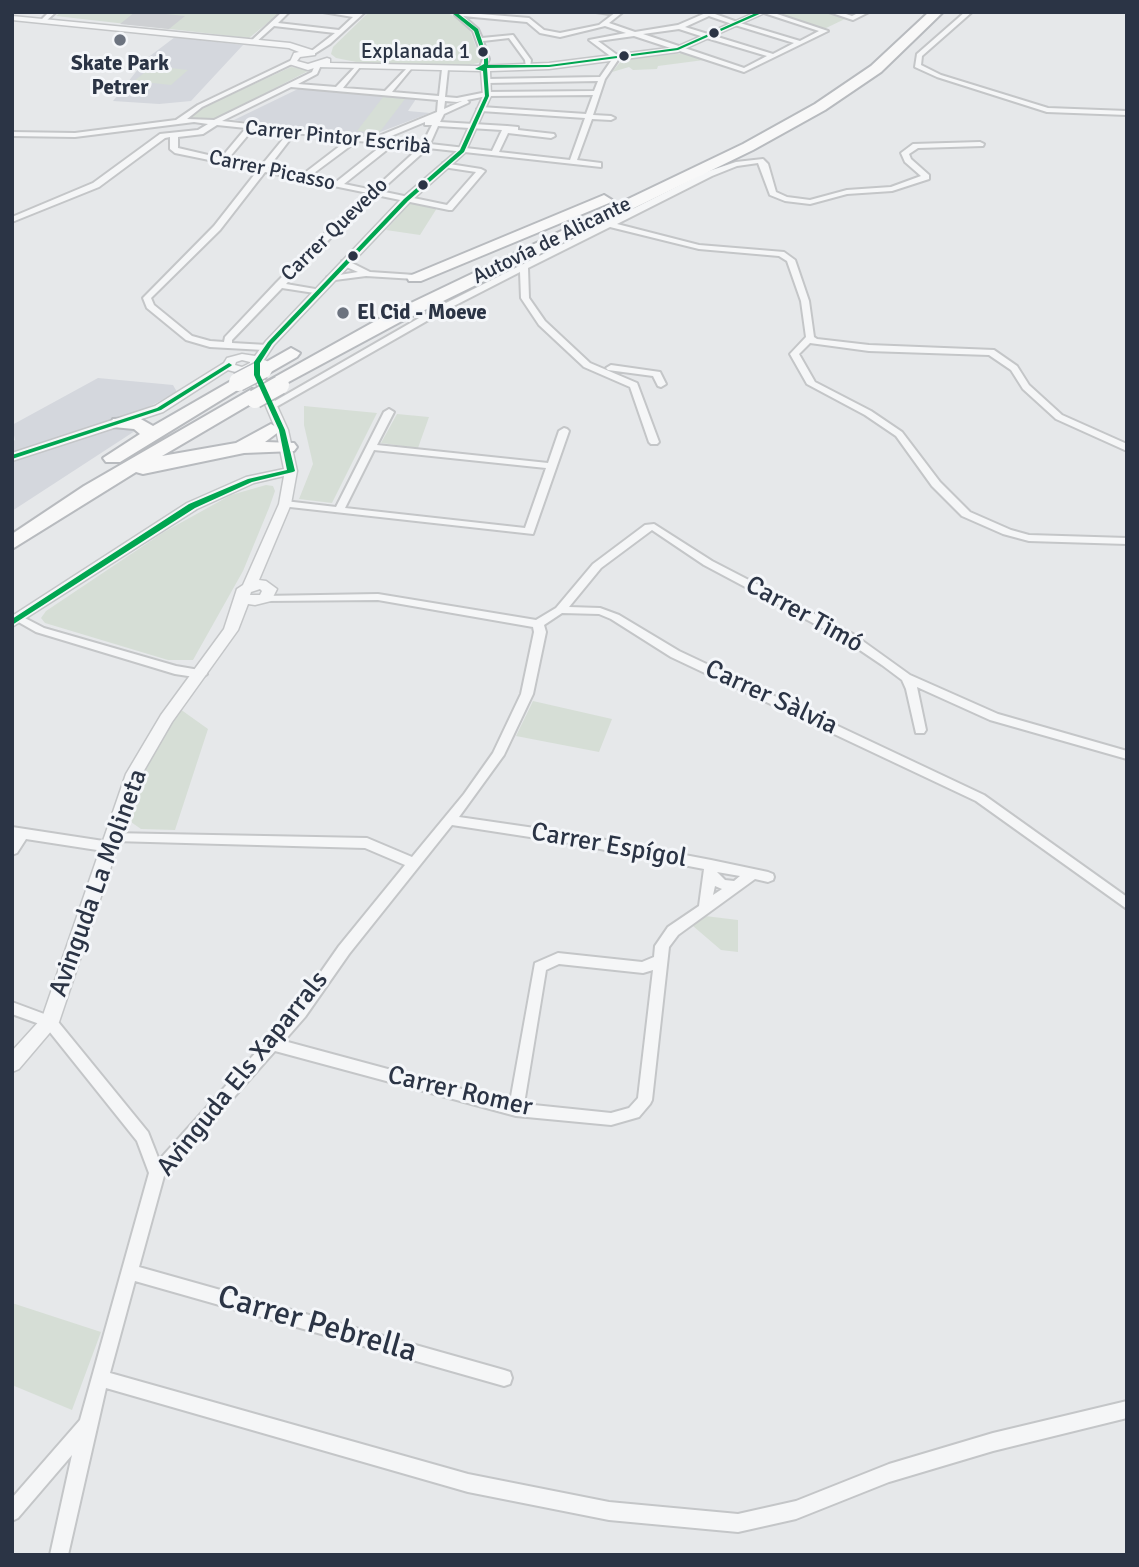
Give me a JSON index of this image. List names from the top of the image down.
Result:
{
  "streets": {
    "highway": ["Autovía de Alicante"],
    "street": [
      "Carrer Pintor Escribà",
      "Carrer Picasso",
      "Carrer Quevedo",
      "Carrer Timó",
      "Carrer Sàlvia",
      "Carrer Espígol",
      "Avinguda La Molineta",
      "Avinguda Els Xaparrals",
      "Carrer Romer",
      "Carrer Pebrella"
    ]
  },
  "crossings": [
    ["Carrer Pintor Escribà", "Carrer Quevedo"],
    ["Carrer Picasso", "Carrer Quevedo"],
    ["Carrer Timó", "Carrer Sàlvia"],
    ["Carrer Espígol", "Avinguda Els Xaparrals"],
    ["Avinguda Els Xaparrals", "Carrer Romer"],
    ["Avinguda Els Xaparrals", "Carrer Pebrella"]
  ],
  "places": ["Skate Park Petrer", "Explanada 1", "El Cid - Moeve"]
}
